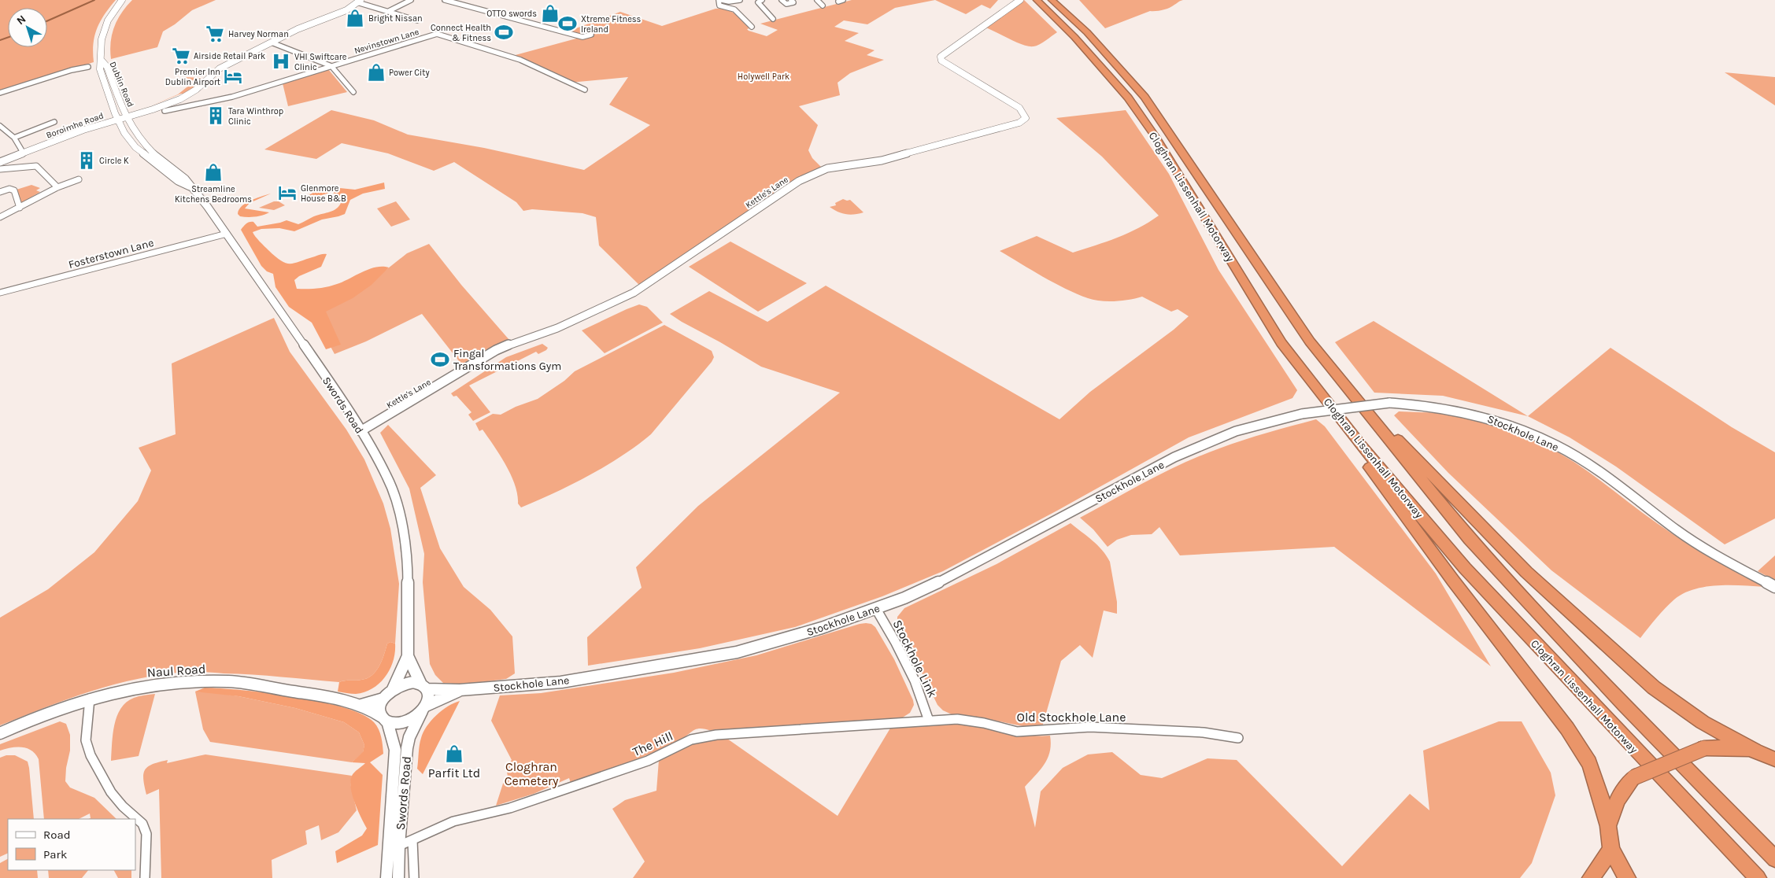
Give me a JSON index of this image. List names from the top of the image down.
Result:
{
  "streets": {
    "highway": ["Cloghran Lissenhall Motorway"],
    "street": [
      "Nevinstown Lane",
      "Dublin Road",
      "Boroimhe Road",
      "Kettle's Lane",
      "Fosterstown Lane",
      "Swords Road",
      "Stockhole Lane",
      "Stockhole Link",
      "Naul Road",
      "Old Stockhole Lane",
      "The Hill"
    ]
  },
  "crossings": [
    ["Dublin Road", "Boroimhe Road"],
    ["Dublin Road", "Swords Road"],
    ["Boroimhe Road", "Swords Road"],
    ["Kettle's Lane", "Swords Road"],
    ["Fosterstown Lane", "Swords Road"],
    ["Swords Road", "Stockhole Lane"],
    ["Swords Road", "Naul Road"],
    ["Swords Road", "The Hill"],
    ["Stockhole Lane", "Stockhole Link"],
    ["Stockhole Lane", "Naul Road"],
    ["Stockhole Link", "Old Stockhole Lane"],
    ["Stockhole Link", "The Hill"],
    ["Old Stockhole Lane", "The Hill"]
  ],
  "parks": ["Holywell Park", "Cloghran Cemetery"],
  "places": {
    "shop": [
      "OTTO swords",
      "Bright Nissan",
      "Power City",
      "Streamline Kitchens Bedrooms",
      "Parfit Ltd"
    ],
    "sports": ["Xtreme Fitness Ireland", "Connect Health & Fitness", "Fingal Transformations Gym"],
    "supermarket": ["Harvey Norman", "Airside Retail Park"],
    "hospital": ["VHI Swiftcare Clinic"],
    "hotel": ["Premier Inn Dublin Airport", "Glenmore House B&B"],
    "building": ["Tara Winthrop Clinic", "Circle K"]
  },
  "legend": ["Road", "Park"],
  "north": "top left"
}
